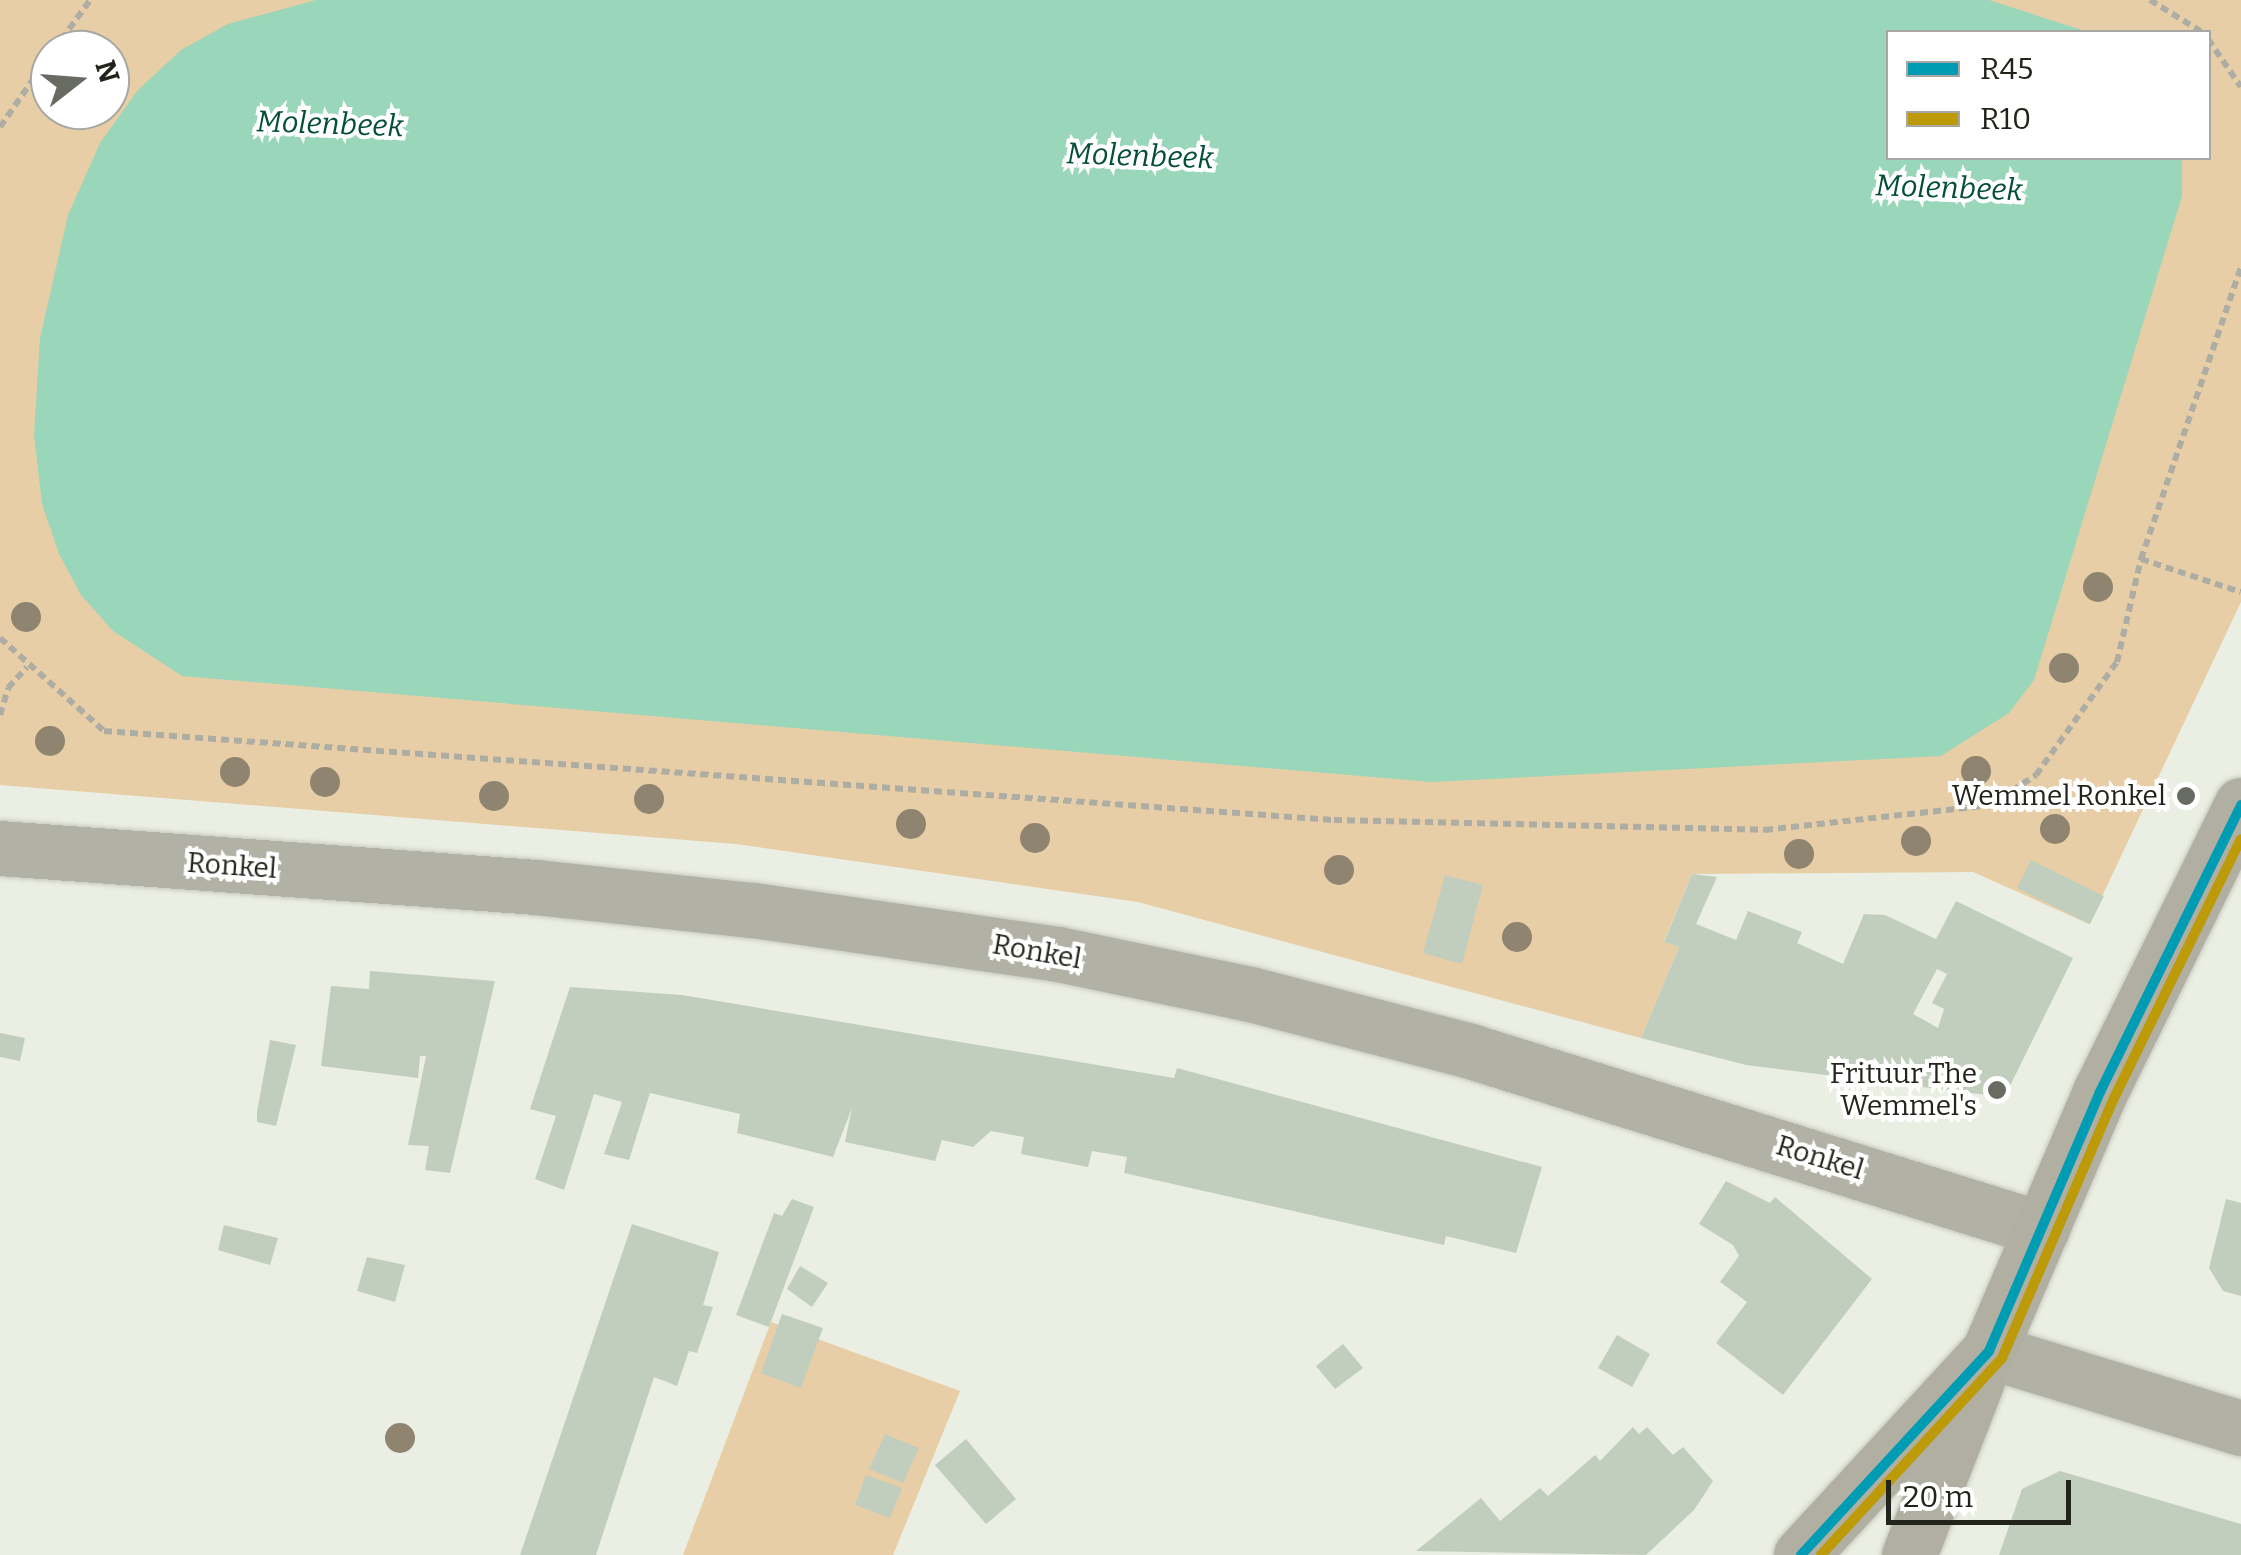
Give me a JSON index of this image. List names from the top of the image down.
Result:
{
  "streets": {
    "street": ["Ronkel"]
  },
  "water": ["Molenbeek"],
  "places": ["Wemmel Ronkel", "Frituur The Wemmel's"],
  "lines": ["transit line R45", "transit line R10"],
  "legend": ["R45", "R10"],
  "scale_bar": "20 m",
  "north": "right"
}
